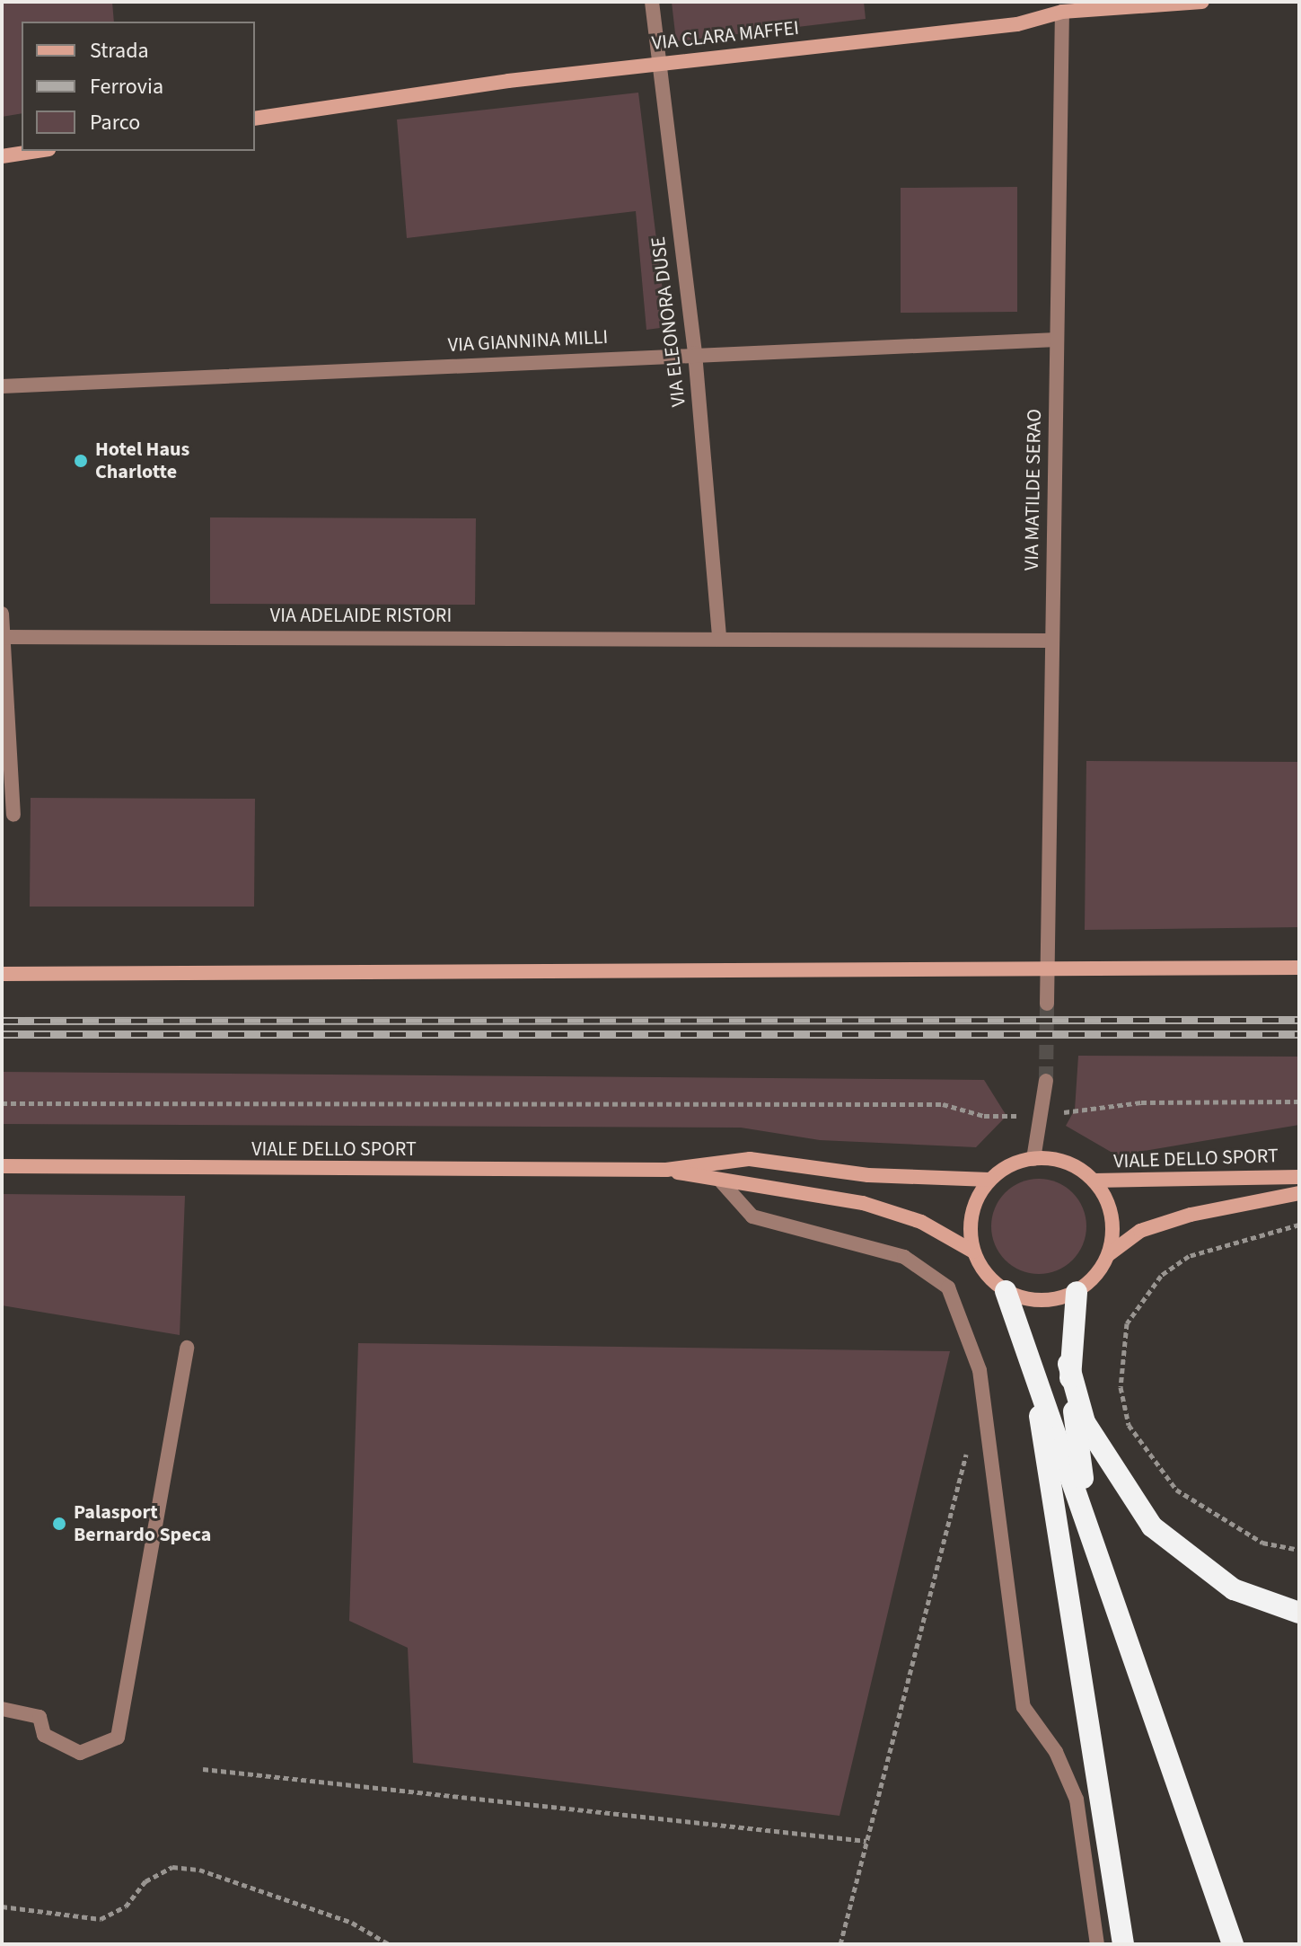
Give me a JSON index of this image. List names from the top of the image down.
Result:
{
  "streets": {
    "street": [
      "VIA CLARA MAFFEI",
      "VIA ELEONORA DUSE",
      "VIA GIANNINA MILLI",
      "VIA MATILDE SERAO",
      "VIA ADELAIDE RISTORI",
      "VIALE DELLO SPORT"
    ]
  },
  "crossings": [
    ["VIA CLARA MAFFEI", "VIA ELEONORA DUSE"],
    ["VIA CLARA MAFFEI", "VIA MATILDE SERAO"],
    ["VIA ELEONORA DUSE", "VIA GIANNINA MILLI"],
    ["VIA ELEONORA DUSE", "VIA ADELAIDE RISTORI"],
    ["VIA GIANNINA MILLI", "VIA MATILDE SERAO"],
    ["VIA MATILDE SERAO", "VIA ADELAIDE RISTORI"]
  ],
  "places": ["Hotel Haus Charlotte", "Palasport Bernardo Speca"],
  "legend": ["Strada", "Ferrovia", "Parco"]
}
